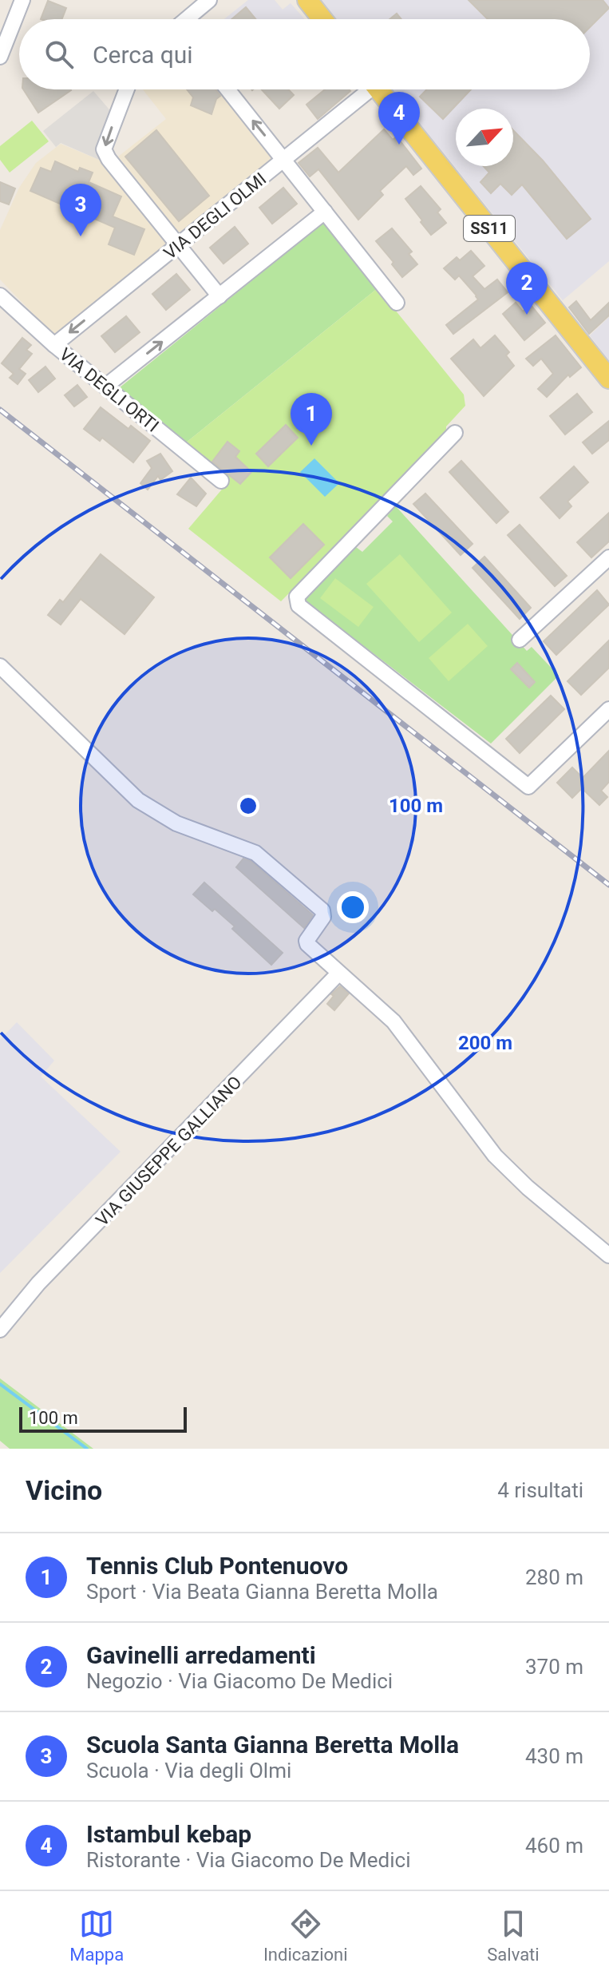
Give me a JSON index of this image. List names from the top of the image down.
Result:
{
  "streets": {
    "main road": ["SS11"],
    "street": ["VIA DEGLI OLMI", "VIA DEGLI ORTI", "VIA GIUSEPPE GALLIANO"]
  },
  "crossings": [
    ["VIA DEGLI OLMI", "VIA DEGLI ORTI"]
  ],
  "scale_bar": "100 m",
  "north": "top right",
  "page": {
    "search": "Cerca qui",
    "pins": [
      "4",
      "3",
      "2",
      "1"
    ],
    "scale": "100 m",
    "heading": ["Vicino", "4 risultati"],
    "list": [
      {
        "mark": "1",
        "name": "Tennis Club Pontenuovo",
        "note": "Sport · Via Beata Gianna Beretta Molla",
        "value": "280 m"
      },
      {
        "mark": "2",
        "name": "Gavinelli arredamenti",
        "note": "Negozio · Via Giacomo De Medici",
        "value": "370 m"
      },
      {
        "mark": "3",
        "name": "Scuola Santa Gianna Beretta Molla",
        "note": "Scuola · Via degli Olmi",
        "value": "430 m"
      },
      {
        "mark": "4",
        "name": "Istambul kebap",
        "note": "Ristorante · Via Giacomo De Medici",
        "value": "460 m"
      }
    ],
    "nav": ["Mappa", "Indicazioni", "Salvati"]
  },
  "rings": ["100 m", "200 m"]
}
